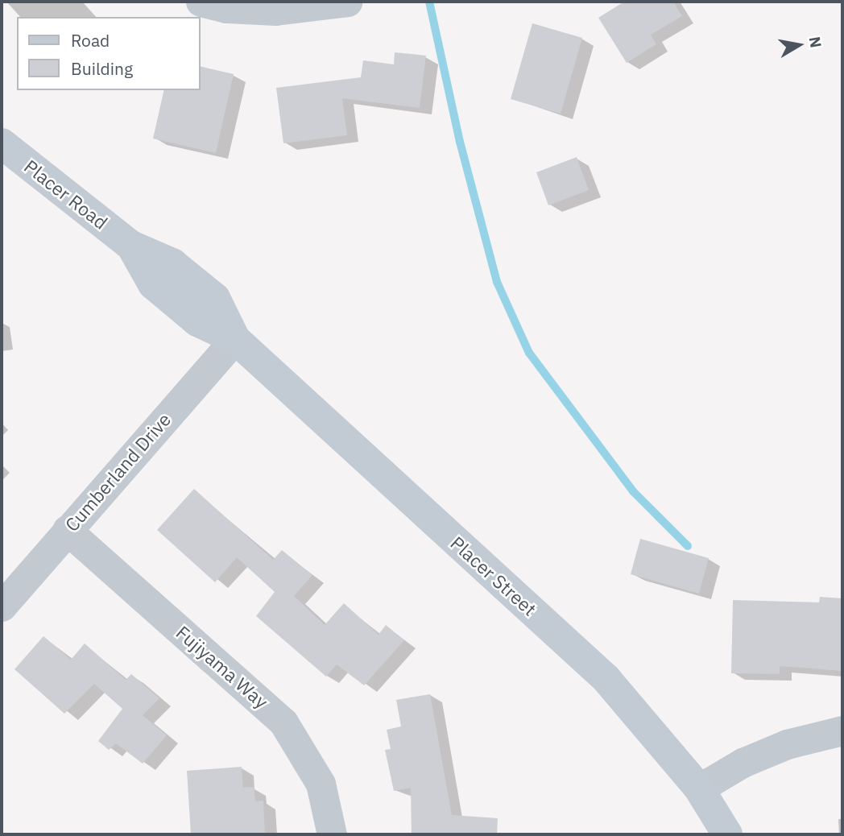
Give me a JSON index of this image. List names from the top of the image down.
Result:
{
  "streets": {
    "main road": ["Placer Road", "Placer Street"],
    "street": ["Cumberland Drive", "Fujiyama Way"]
  },
  "crossings": [
    ["Placer Road", "Cumberland Drive"],
    ["Placer Road", "Placer Street"],
    ["Cumberland Drive", "Placer Street"],
    ["Cumberland Drive", "Fujiyama Way"]
  ],
  "legend": ["Road", "Building"],
  "north": "right"
}
